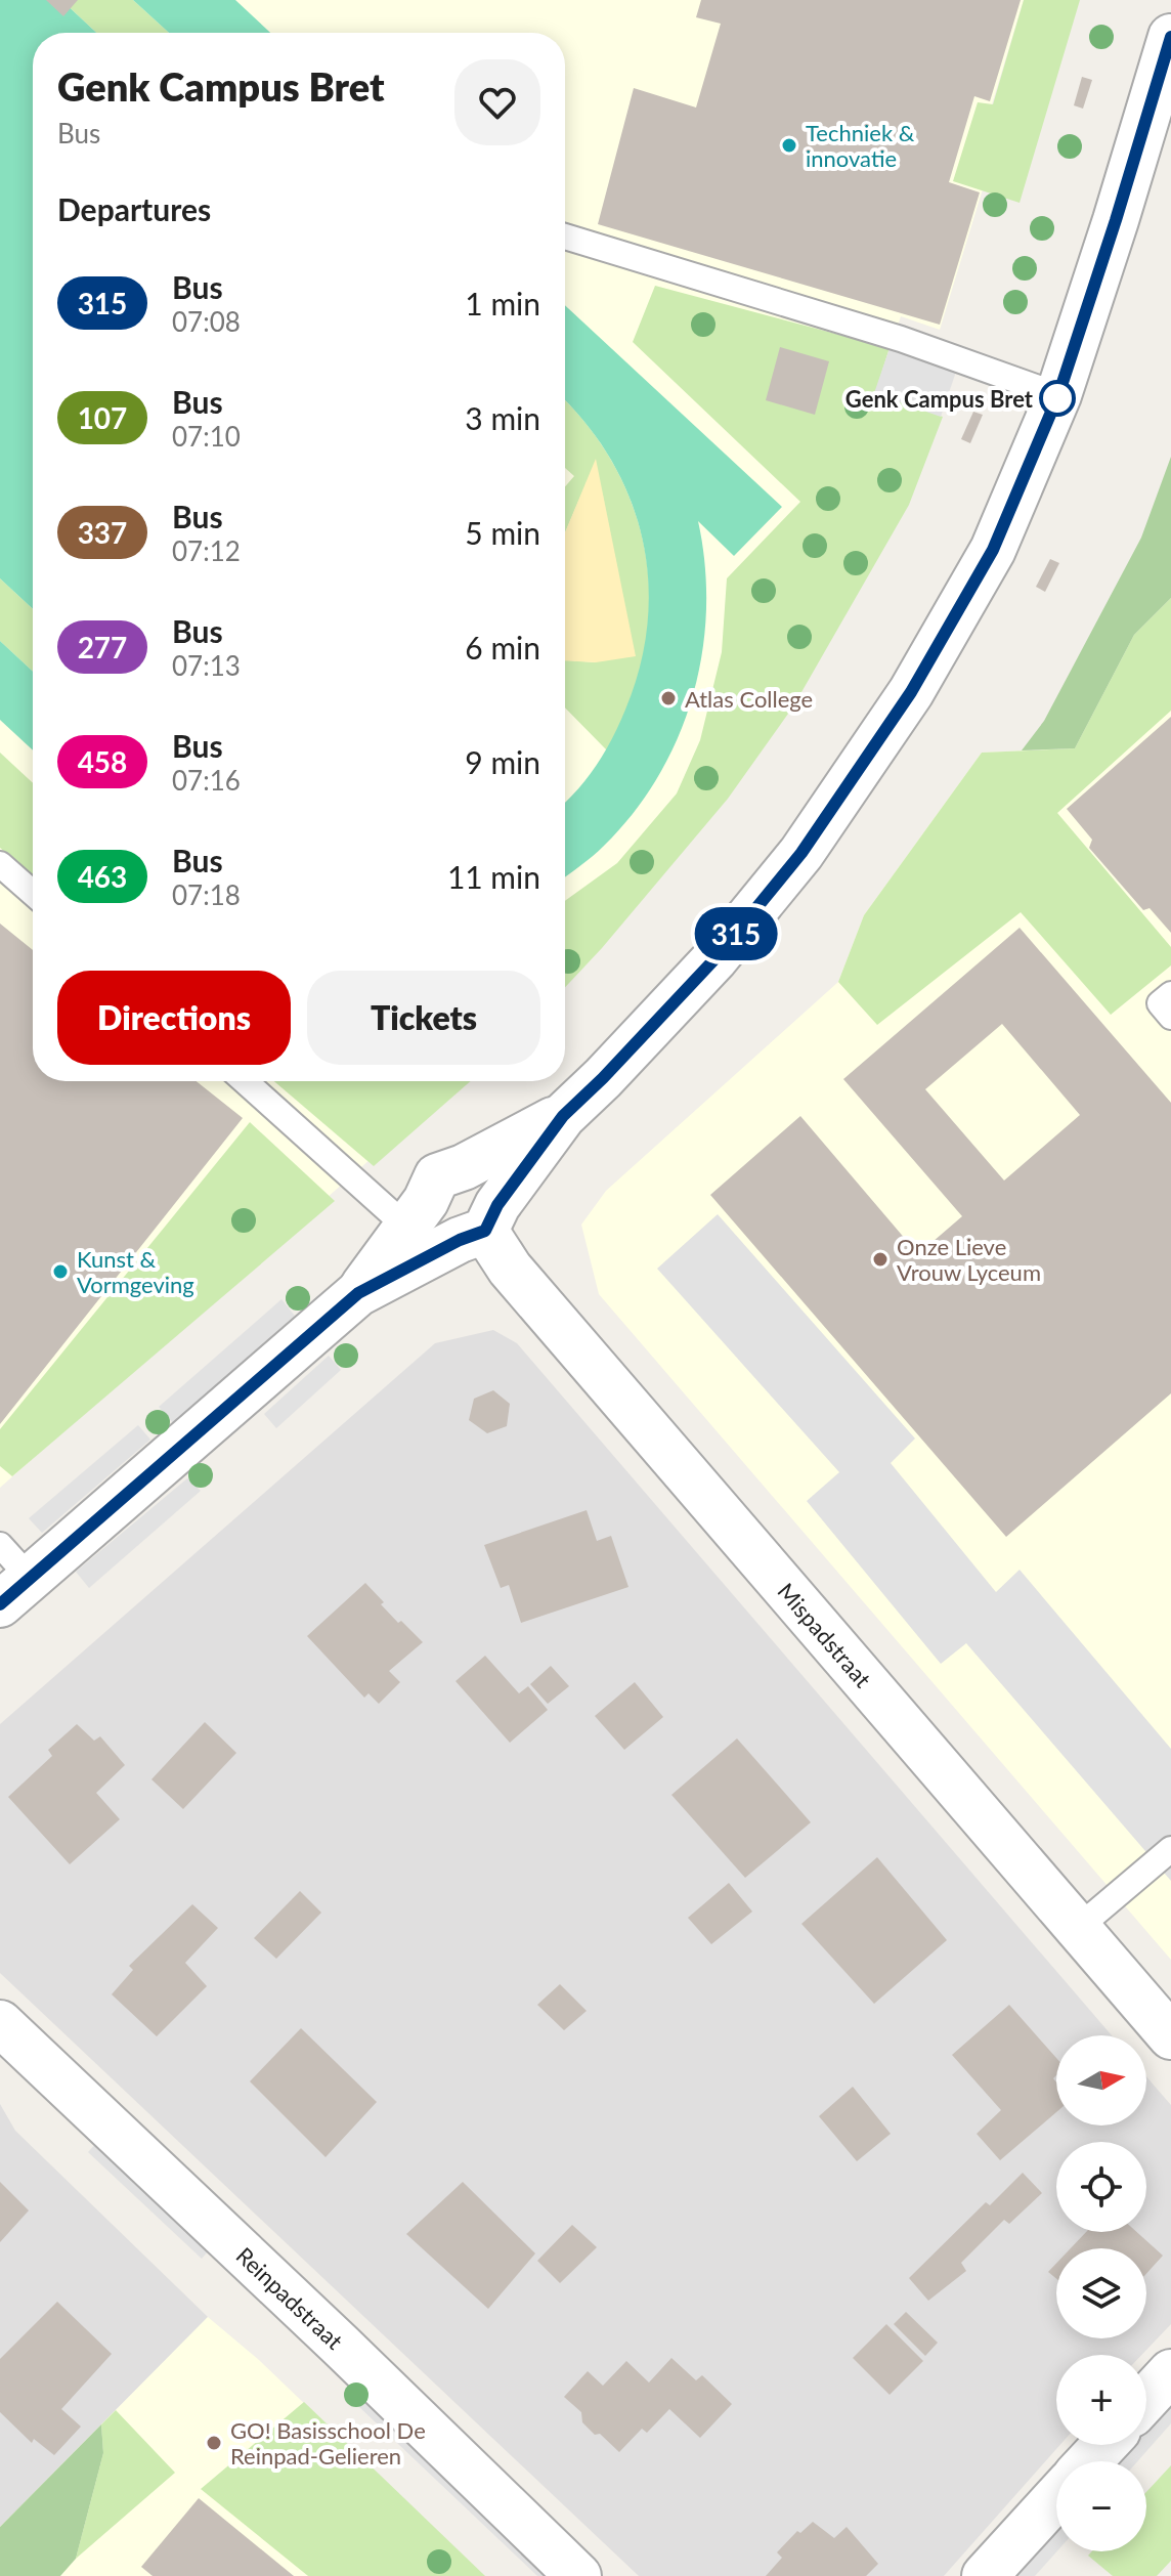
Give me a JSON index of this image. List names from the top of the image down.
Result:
{
  "streets": {
    "street": ["Mispadstraat", "Reinpadstraat"]
  },
  "places": [
    "Techniek & innovatie",
    "Genk Campus Bret",
    "Atlas College",
    "Onze Lieve Vrouw Lyceum",
    "Kunst & Vormgeving",
    "GO! Basisschool De Reinpad-Gelieren"
  ],
  "lines": ["bus line 315"],
  "north": "right",
  "page": {
    "on_map": "315",
    "heading": [
      ["Genk Campus Bret", "Bus"],
      "Departures"
    ],
    "list": [
      {
        "mark": "315",
        "name": "Bus",
        "note": "07:08",
        "value": "1 min"
      },
      {
        "mark": "107",
        "name": "Bus",
        "note": "07:10",
        "value": "3 min"
      },
      {
        "mark": "337",
        "name": "Bus",
        "note": "07:12",
        "value": "5 min"
      },
      {
        "mark": "277",
        "name": "Bus",
        "note": "07:13",
        "value": "6 min"
      },
      {
        "mark": "458",
        "name": "Bus",
        "note": "07:16",
        "value": "9 min"
      },
      {
        "mark": "463",
        "name": "Bus",
        "note": "07:18",
        "value": "11 min"
      }
    ],
    "buttons": ["Directions", "Tickets"],
    "map_buttons": ["+", "−"]
  }
}
